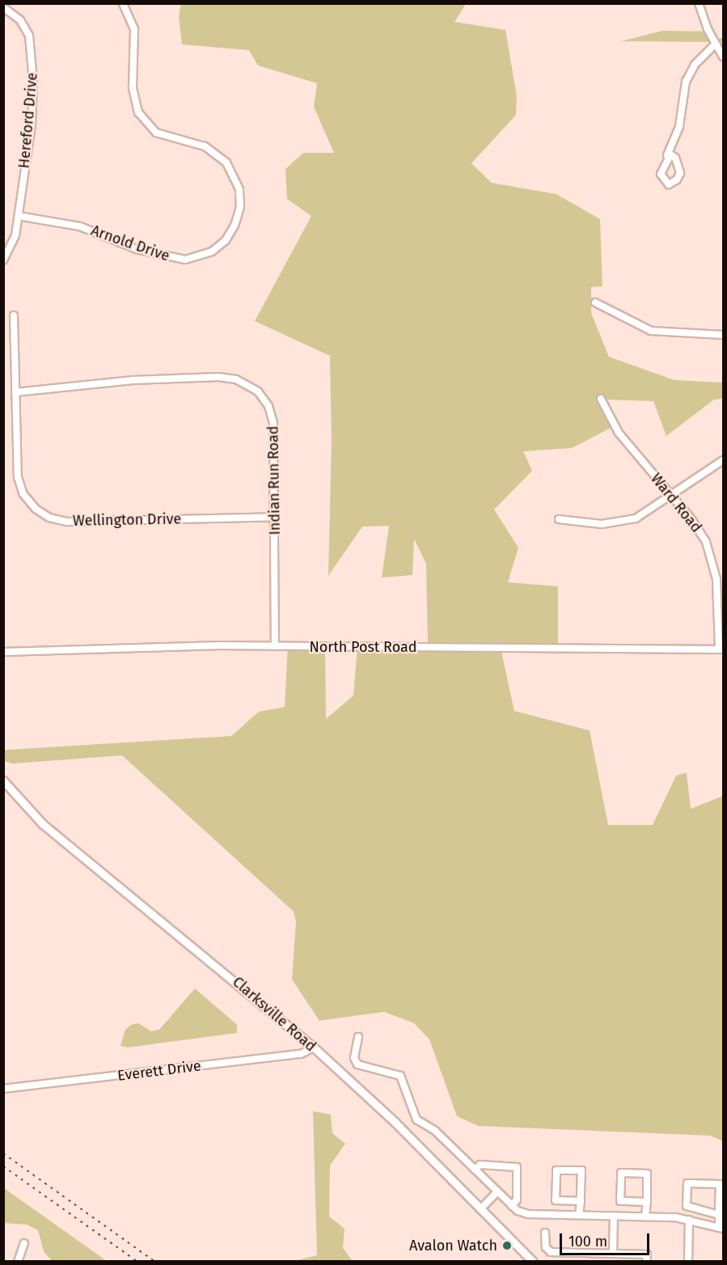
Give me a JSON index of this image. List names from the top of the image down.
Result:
{
  "streets": {
    "street": [
      "Hereford Drive",
      "Arnold Drive",
      "Indian Run Road",
      "Ward Road",
      "Wellington Drive",
      "North Post Road",
      "Clarksville Road",
      "Everett Drive"
    ]
  },
  "crossings": [
    ["Hereford Drive", "Arnold Drive"],
    ["Indian Run Road", "Wellington Drive"],
    ["Indian Run Road", "North Post Road"],
    ["Ward Road", "North Post Road"],
    ["Clarksville Road", "Everett Drive"]
  ],
  "places": ["Avalon Watch"],
  "scale_bar": "100 m"
}
